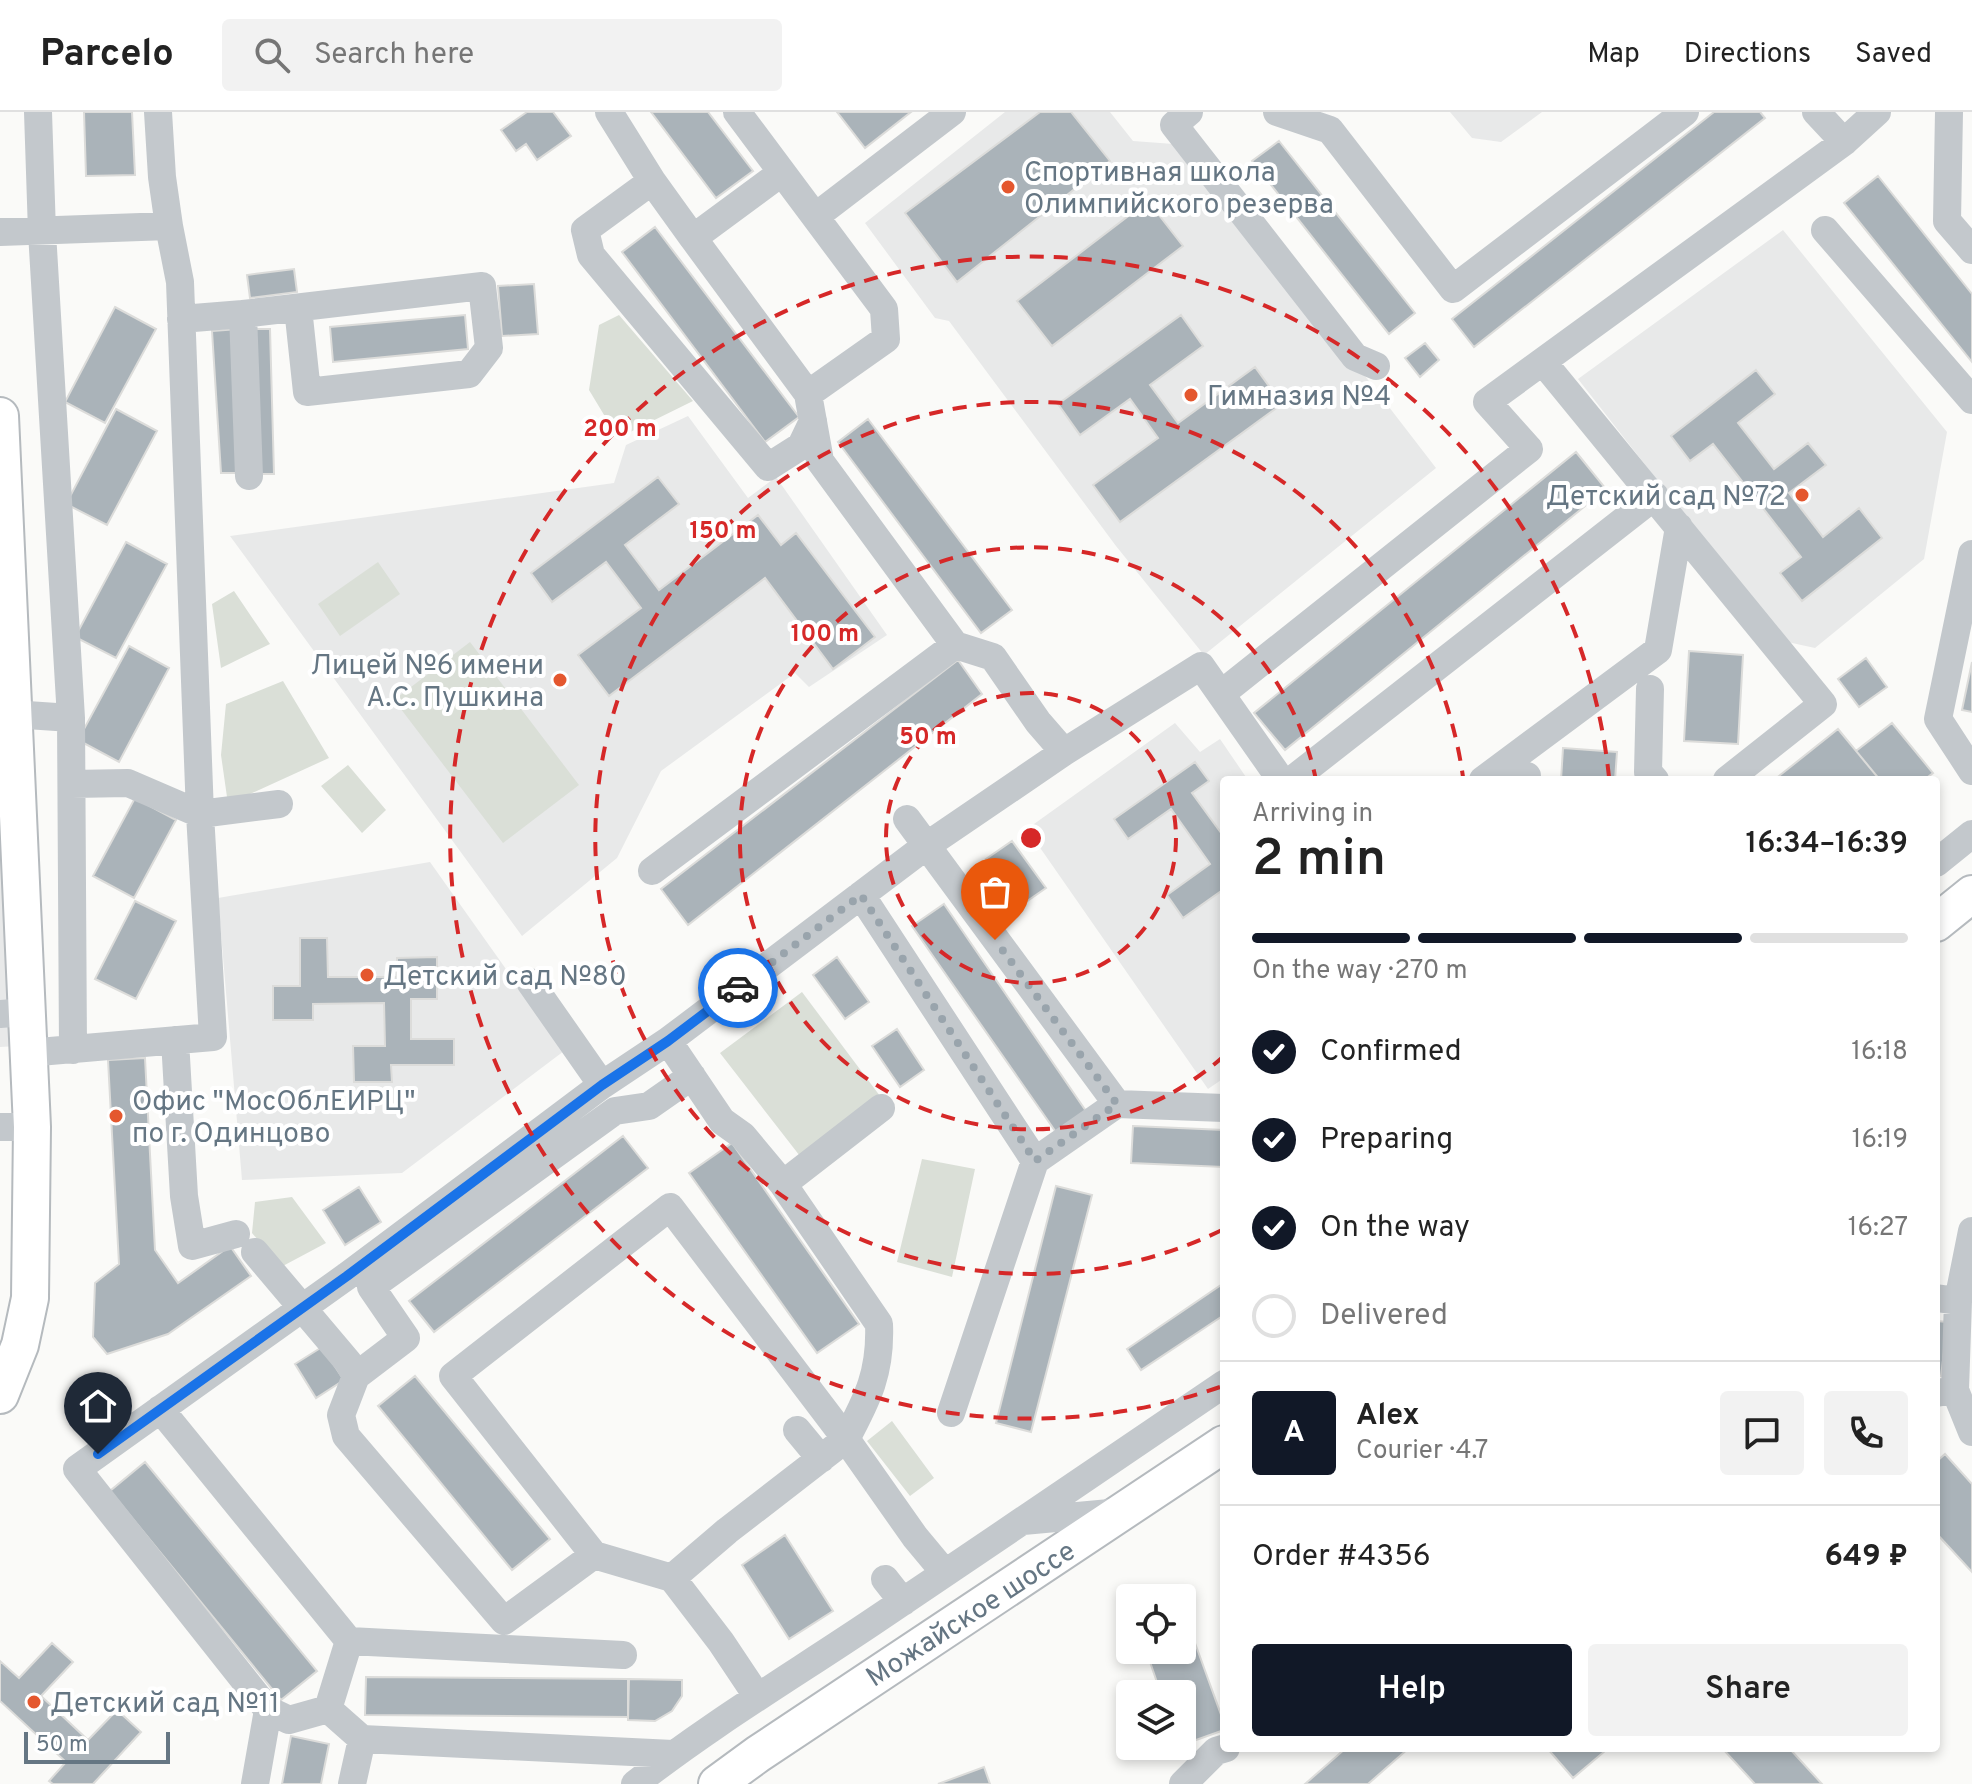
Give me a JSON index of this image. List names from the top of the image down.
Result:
{
  "streets": {
    "main road": ["Можайское шоссе"]
  },
  "places": [
    "Спортивная школа Олимпийского резерва",
    "Гимназия №4",
    "Детский сад №72",
    "Лицей №6 имени А.С. Пушкина",
    "Детский сад №80",
    "Офис \"МосОблЕИРЦ\" по г. Одинцово",
    "Детский сад №11"
  ],
  "scale_bar": "50 m",
  "page": {
    "header": "Parcelo",
    "search": "Search here",
    "nav": ["Map", "Directions", "Saved"],
    "heading": ["2 min", "Arriving in", "16:34–16:39"],
    "panel": [
      "Alex",
      "Courier · 4.7",
      "Order #4356",
      "649 ₽"
    ],
    "bar": "On the way · 270 m",
    "list": [
      ["Confirmed", "16:18"],
      ["Preparing", "16:19"],
      ["On the way", "16:27"],
      "Delivered"
    ],
    "round": "A",
    "buttons": ["Help", "Share"],
    "scale": "50 m"
  },
  "rings": [
    "200 m",
    "150 m",
    "100 m",
    "50 m"
  ]
}
